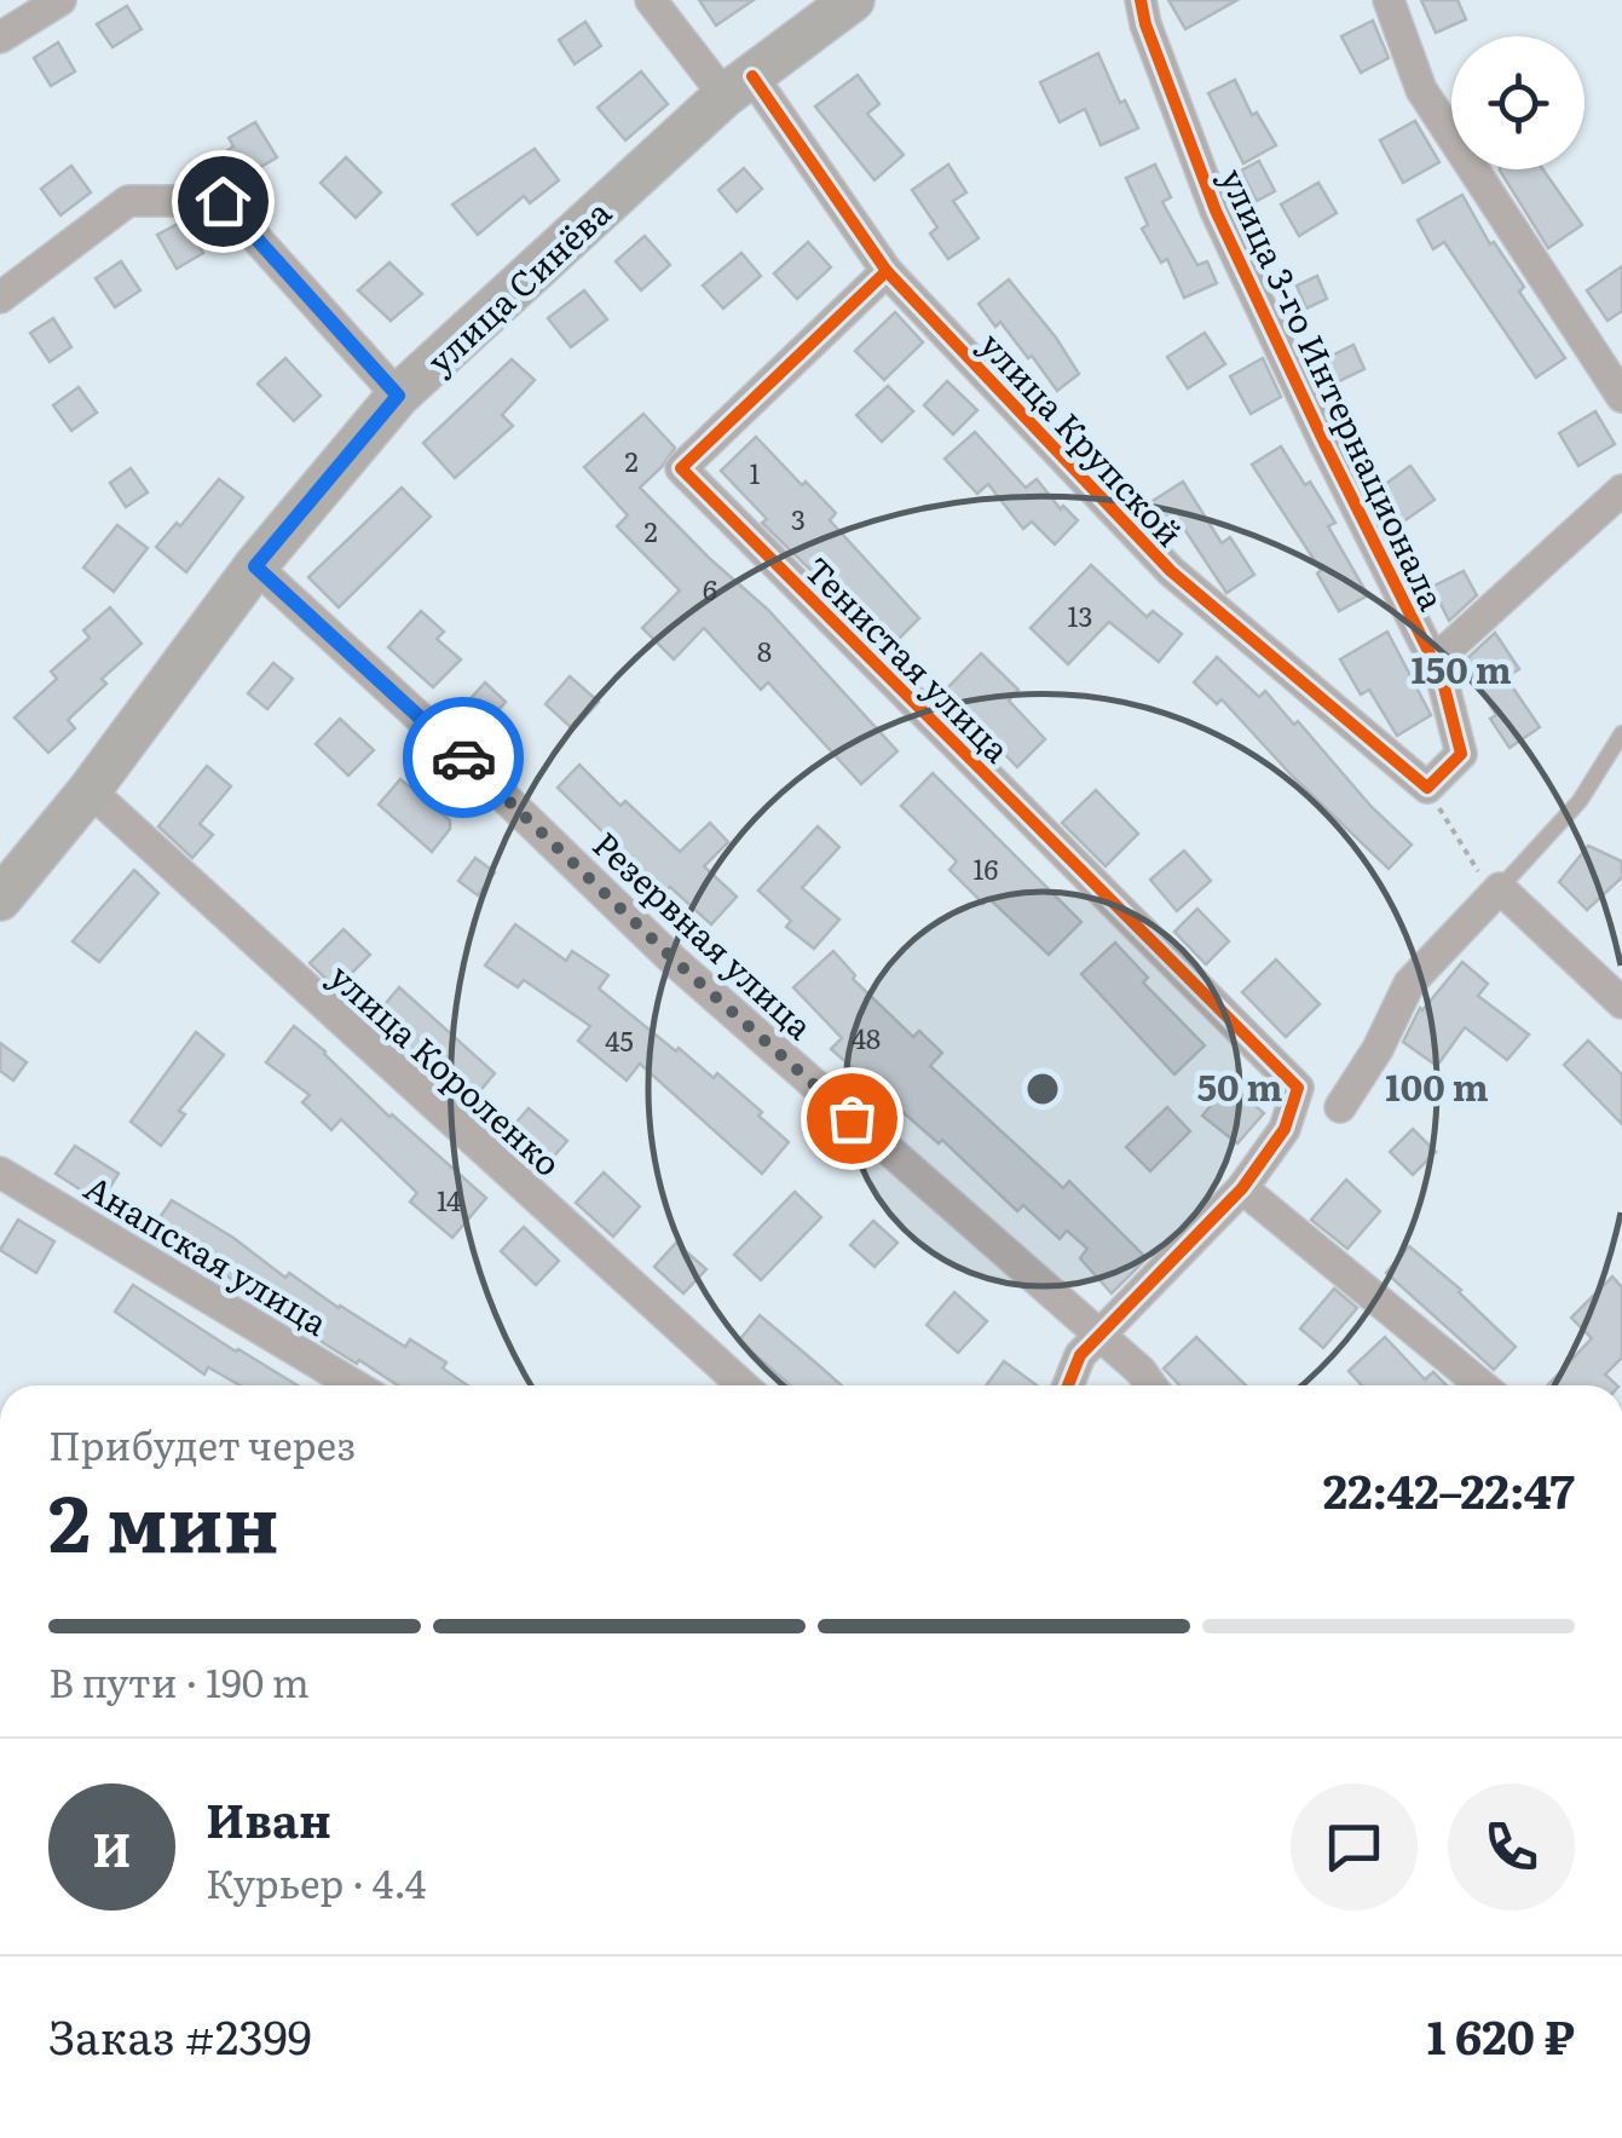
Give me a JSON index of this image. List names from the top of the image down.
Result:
{
  "streets": {
    "main road": ["улица Синёва"],
    "street": [
      "улица 3-го Интернационала",
      "улица Крупской",
      "Тенистая улица",
      "Резервная улица",
      "улица Короленко",
      "Анапская улица"
    ]
  },
  "crossings": [
    ["улица Синёва", "улица Крупской"],
    ["улица Синёва", "Резервная улица"],
    ["улица Синёва", "улица Короленко"],
    ["улица 3-го Интернационала", "улица Крупской"],
    ["улица Крупской", "Тенистая улица"]
  ],
  "house_numbers": [
    "2",
    "1",
    "3",
    "2",
    "6",
    "13",
    "8",
    "16",
    "48",
    "45",
    "14"
  ],
  "page": {
    "heading": ["2 мин", "Прибудет через", "22:42–22:47"],
    "panel": [
      "Иван",
      "Курьер · 4.4",
      "Заказ #2399",
      "1 620 ₽"
    ],
    "bar": "В пути · 190 m",
    "round": "И"
  },
  "rings": ["150 m", "50 m", "100 m"]
}
